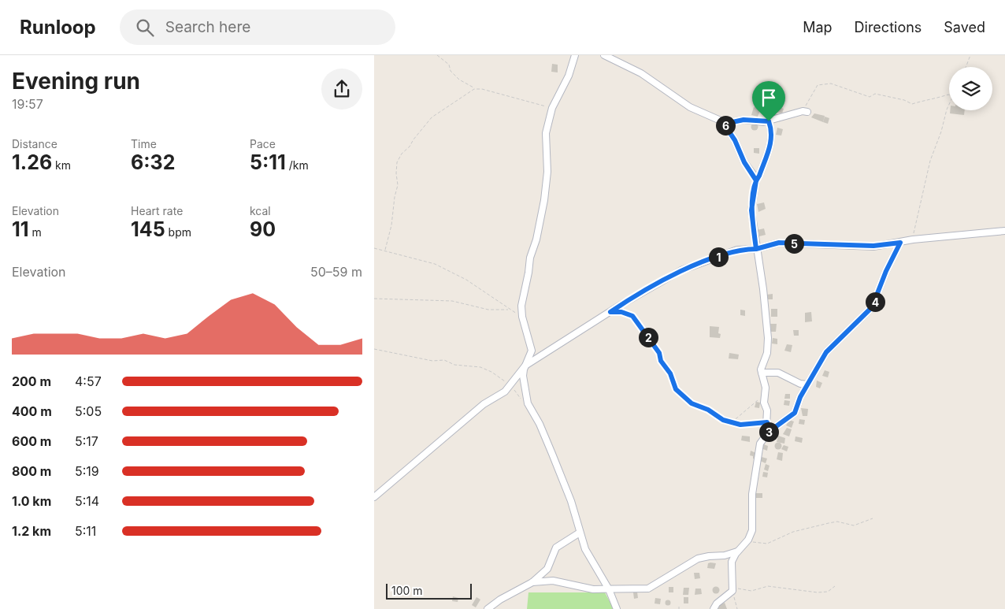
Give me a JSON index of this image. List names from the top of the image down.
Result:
{
  "scale_bar": "100 m",
  "page": {
    "header": "Runloop",
    "search": "Search here",
    "nav": ["Map", "Directions", "Saved"],
    "heading": ["Evening run", "19:57"],
    "pins": [
      "6",
      "5",
      "1",
      "4",
      "2",
      "3"
    ],
    "stats": [
      ["Distance", "1.26 km"],
      ["Time", "6:32"],
      ["Pace", "5:11 /km"],
      ["Elevation", "11 m"],
      ["Heart rate", "145 bpm"],
      ["kcal", "90"]
    ],
    "chart": ["Elevation", "50–59 m"],
    "list": [
      {
        "name": "200 m",
        "note": "4:57"
      },
      {
        "name": "400 m",
        "note": "5:05"
      },
      {
        "name": "600 m",
        "note": "5:17"
      },
      {
        "name": "800 m",
        "note": "5:19"
      },
      {
        "name": "1.0 km",
        "note": "5:14"
      },
      {
        "name": "1.2 km",
        "note": "5:11"
      }
    ],
    "scale": "100 m"
  }
}
